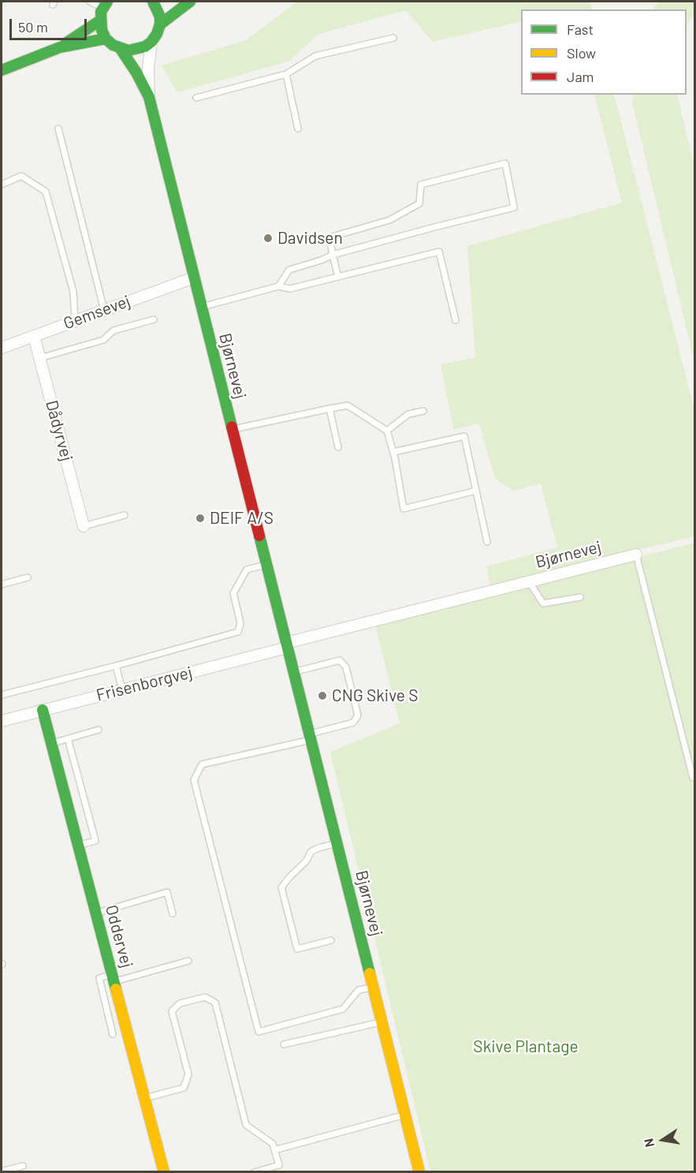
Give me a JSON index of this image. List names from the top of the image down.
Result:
{
  "streets": {
    "street": [
      "Gemsevej",
      "Bjørnevej",
      "Dådyrvej",
      "Frisenborgvej",
      "Oddervej"
    ]
  },
  "crossings": [
    ["Gemsevej", "Bjørnevej"],
    ["Gemsevej", "Dådyrvej"],
    ["Bjørnevej", "Frisenborgvej"],
    ["Frisenborgvej", "Oddervej"]
  ],
  "parks": ["Skive Plantage"],
  "places": ["Davidsen", "DEIF A/S", "CNG Skive S"],
  "legend": ["Fast", "Slow", "Jam"],
  "scale_bar": "50 m",
  "north": "left"
}
